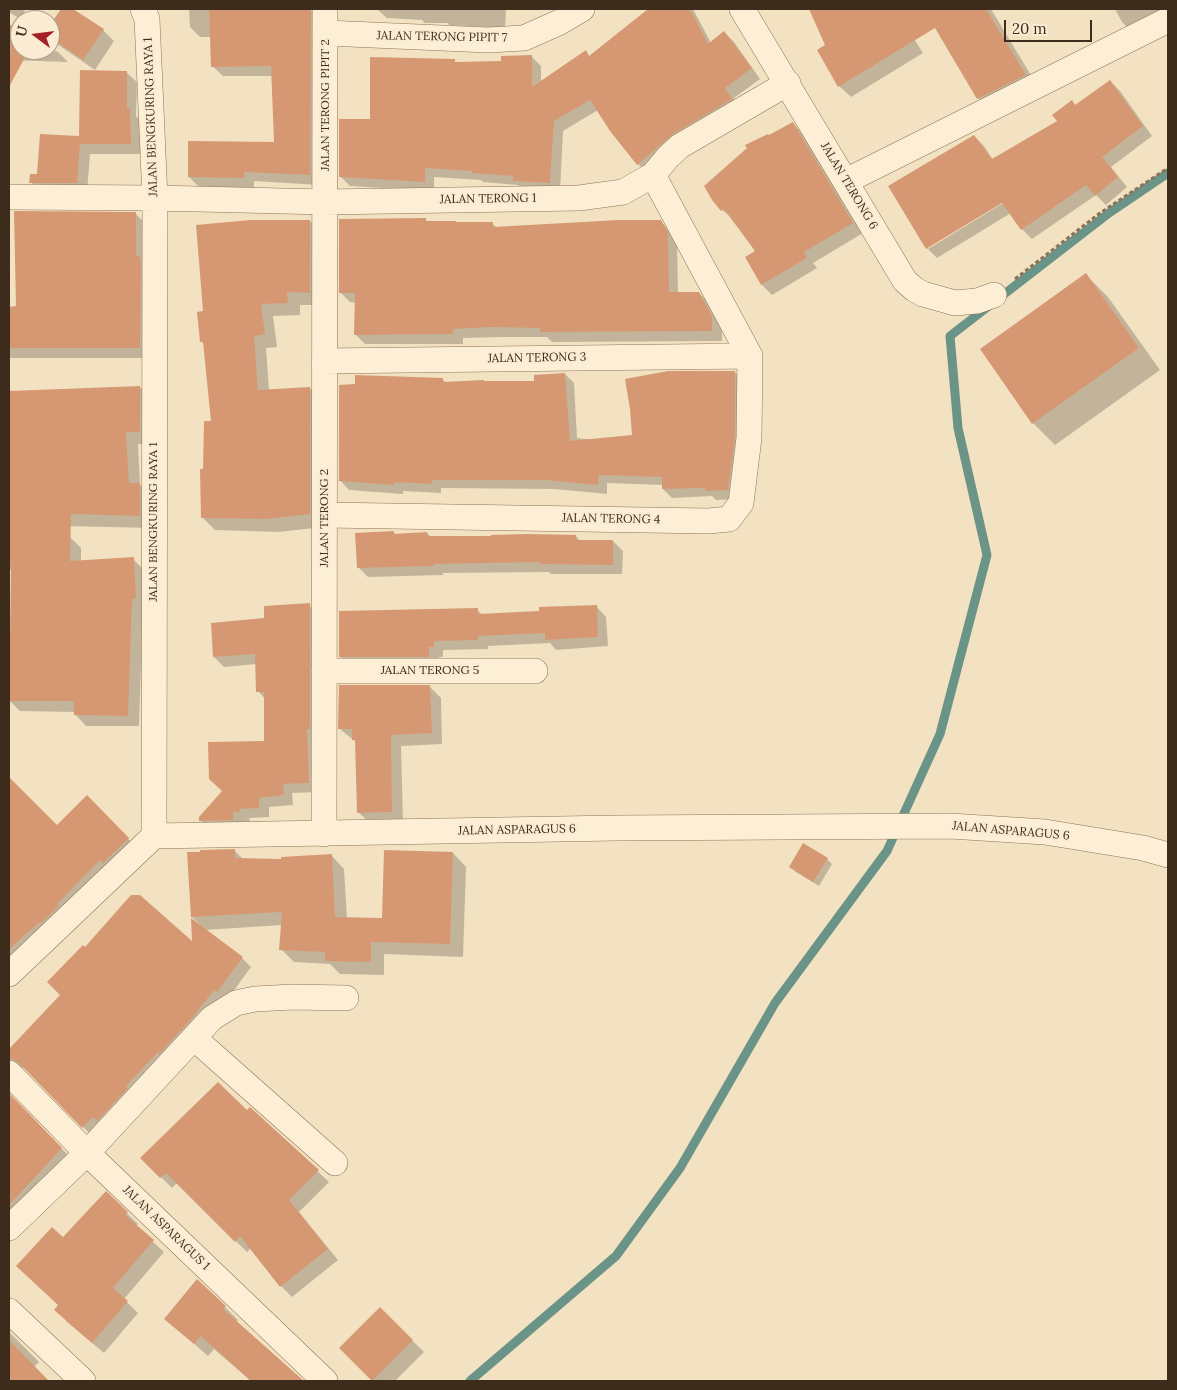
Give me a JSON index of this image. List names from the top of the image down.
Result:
{
  "streets": {
    "street": [
      "JALAN TERONG PIPIT 7",
      "JALAN TERONG PIPIT 2",
      "JALAN BENGKURING RAYA 1",
      "JALAN TERONG 6",
      "JALAN TERONG 1",
      "JALAN TERONG 3",
      "JALAN TERONG 2",
      "JALAN TERONG 4",
      "JALAN TERONG 5",
      "JALAN ASPARAGUS 6",
      "JALAN ASPARAGUS 1"
    ]
  },
  "crossings": [
    ["JALAN TERONG PIPIT 7", "JALAN TERONG PIPIT 2"],
    ["JALAN TERONG PIPIT 2", "JALAN TERONG 1"],
    ["JALAN TERONG PIPIT 2", "JALAN TERONG 2"],
    ["JALAN BENGKURING RAYA 1", "JALAN TERONG 1"],
    ["JALAN BENGKURING RAYA 1", "JALAN ASPARAGUS 6"],
    ["JALAN TERONG 6", "JALAN TERONG 1"],
    ["JALAN TERONG 1", "JALAN TERONG 2"],
    ["JALAN TERONG 3", "JALAN TERONG 2"],
    ["JALAN TERONG 3", "JALAN TERONG 4"],
    ["JALAN TERONG 2", "JALAN TERONG 4"],
    ["JALAN TERONG 2", "JALAN TERONG 5"],
    ["JALAN TERONG 2", "JALAN ASPARAGUS 6"]
  ],
  "scale_bar": "20 m",
  "north": "left"
}
